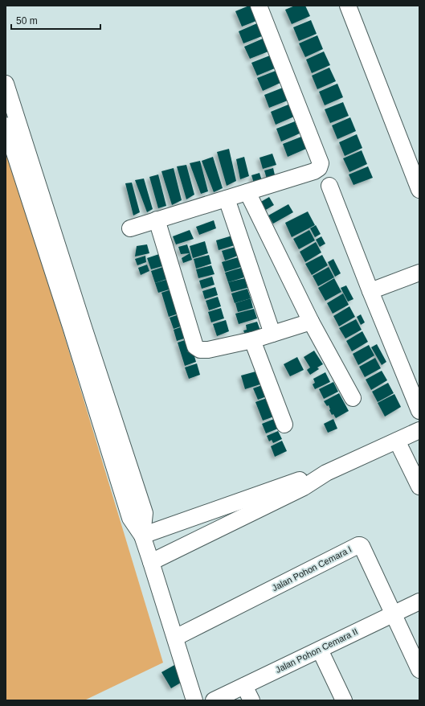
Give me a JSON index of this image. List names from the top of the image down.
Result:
{
  "streets": {
    "street": ["Jalan Pohon Cemara I", "Jalan Pohon Cemara II"]
  },
  "crossings": [
    ["Jalan Pohon Cemara I", "Jalan Pohon Cemara II"]
  ],
  "scale_bar": "50 m"
}
